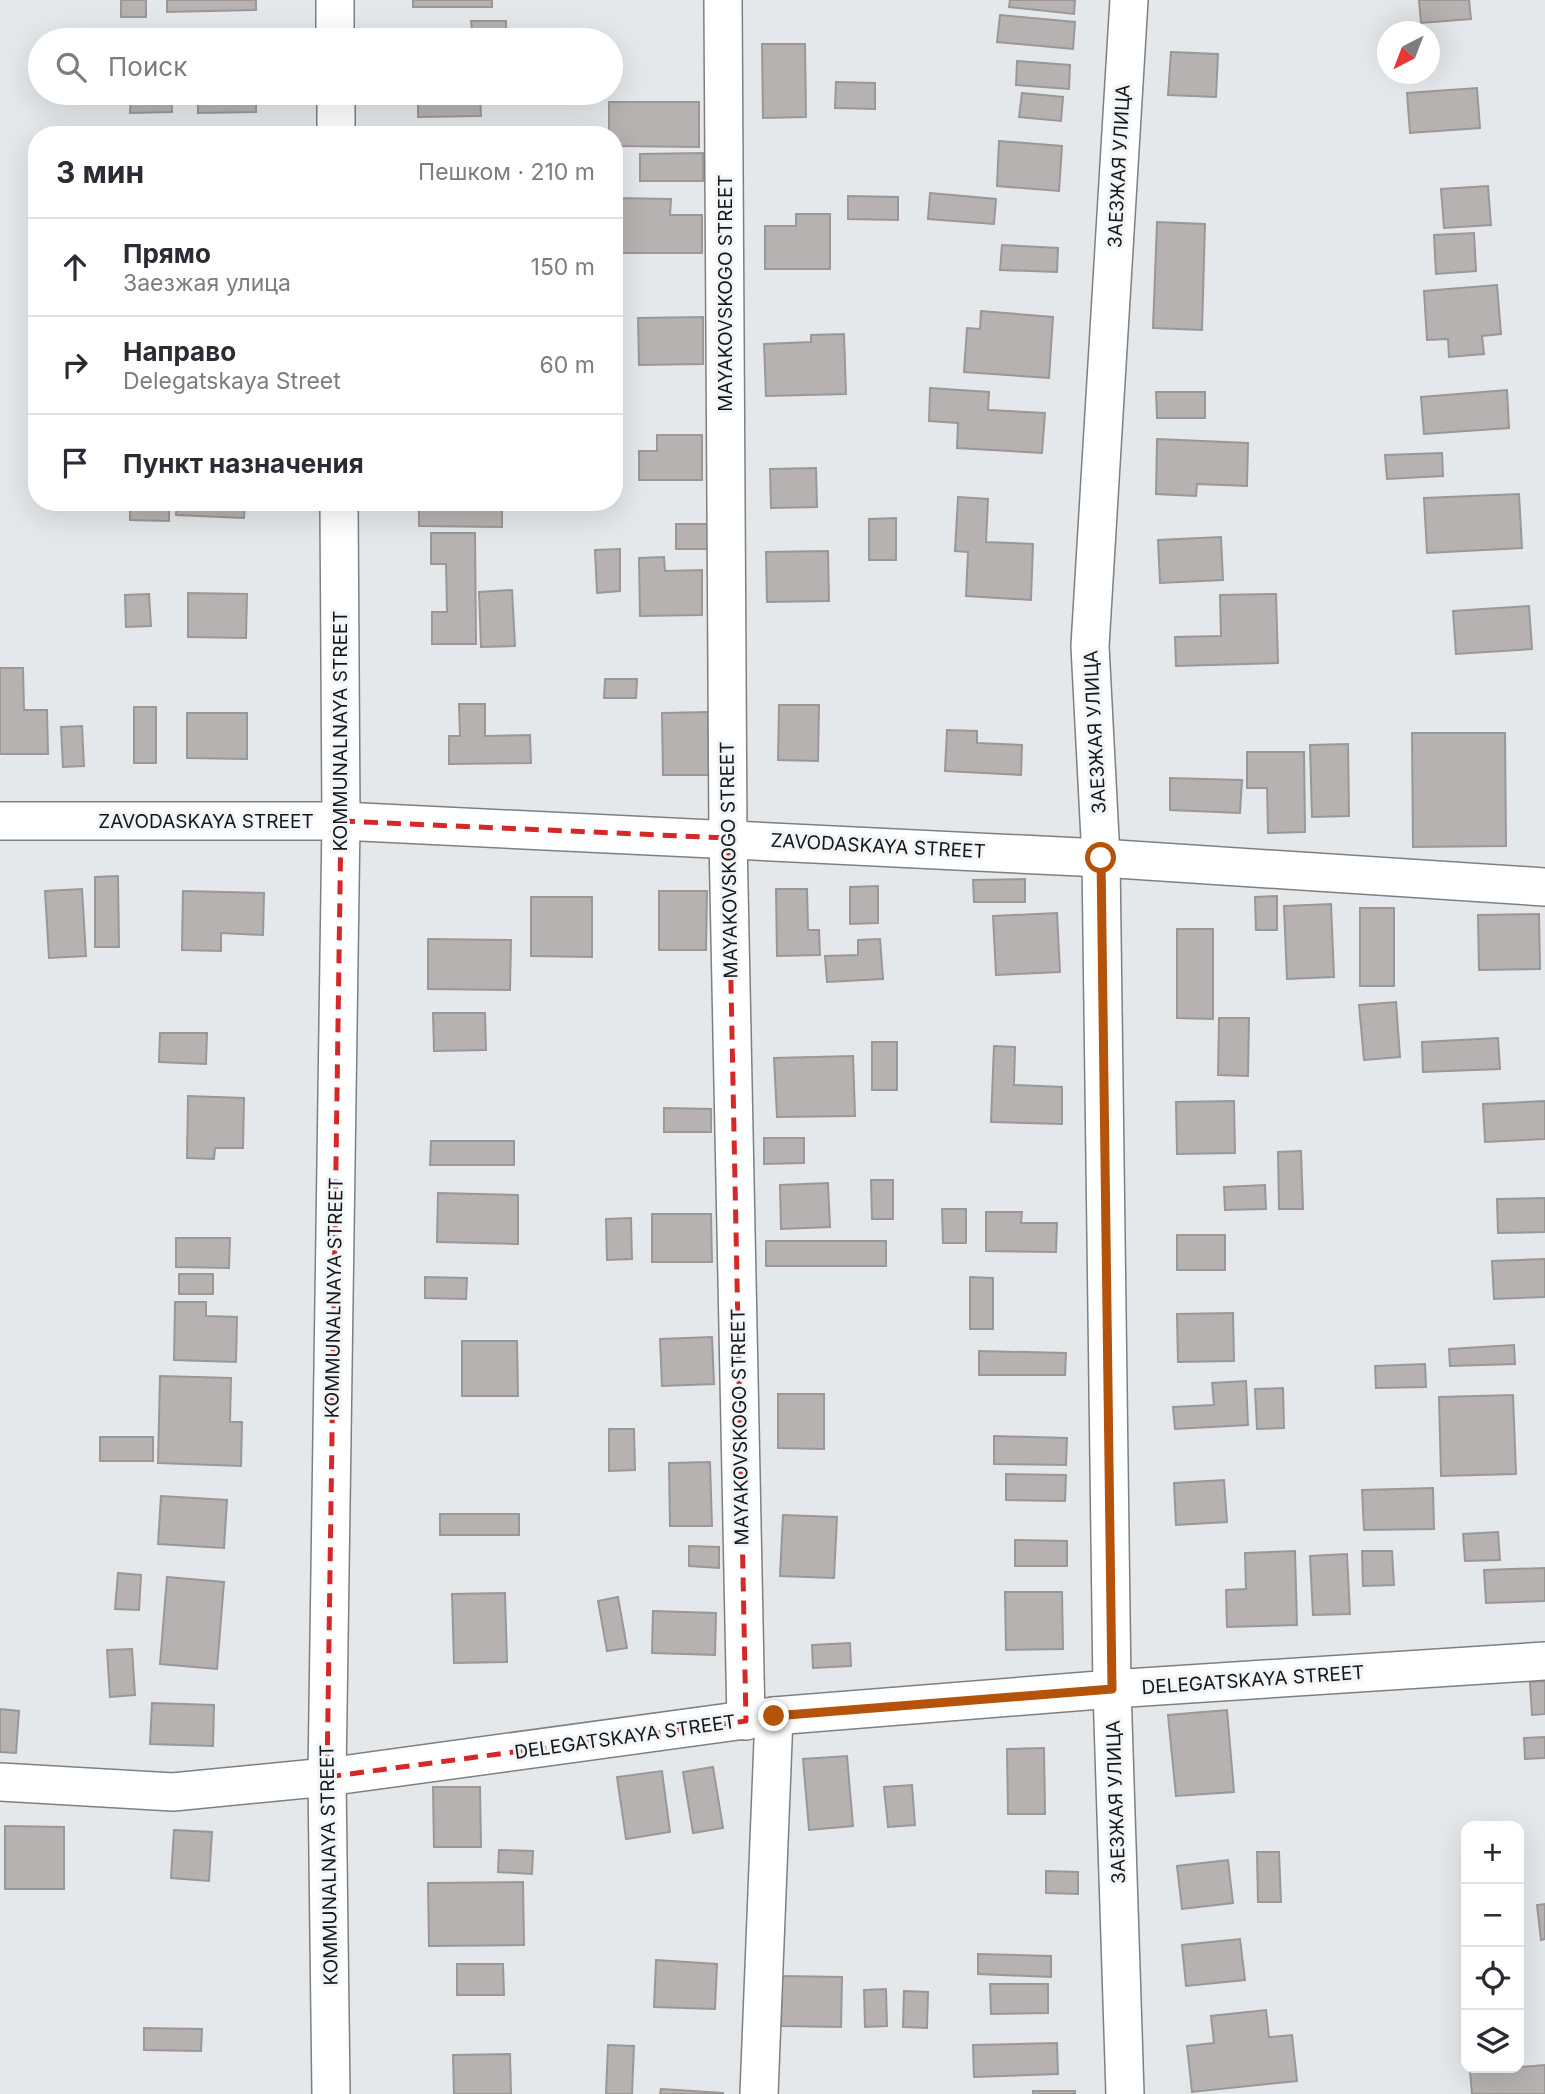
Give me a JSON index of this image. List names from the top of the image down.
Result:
{
  "streets": {
    "street": [
      "ЗАЕЗЖАЯ УЛИЦА",
      "MAYAKOVSKOGO STREET",
      "KOMMUNALNAYA STREET",
      "ZAVODASKAYA STREET",
      "DELEGATSKAYA STREET"
    ]
  },
  "crossings": [
    ["ЗАЕЗЖАЯ УЛИЦА", "ZAVODASKAYA STREET"],
    ["ЗАЕЗЖАЯ УЛИЦА", "DELEGATSKAYA STREET"],
    ["MAYAKOVSKOGO STREET", "ZAVODASKAYA STREET"],
    ["MAYAKOVSKOGO STREET", "DELEGATSKAYA STREET"],
    ["KOMMUNALNAYA STREET", "ZAVODASKAYA STREET"],
    ["KOMMUNALNAYA STREET", "DELEGATSKAYA STREET"]
  ],
  "north": "bottom left",
  "page": {
    "search": "Поиск",
    "heading": ["3 мин", "Пешком · 210 m"],
    "list": [
      ["Прямо", "Заезжая улица", "150 m"],
      ["Направо", "Delegatskaya Street", "60 m"],
      "Пункт назначения"
    ],
    "map_buttons": ["+", "−"]
  }
}
